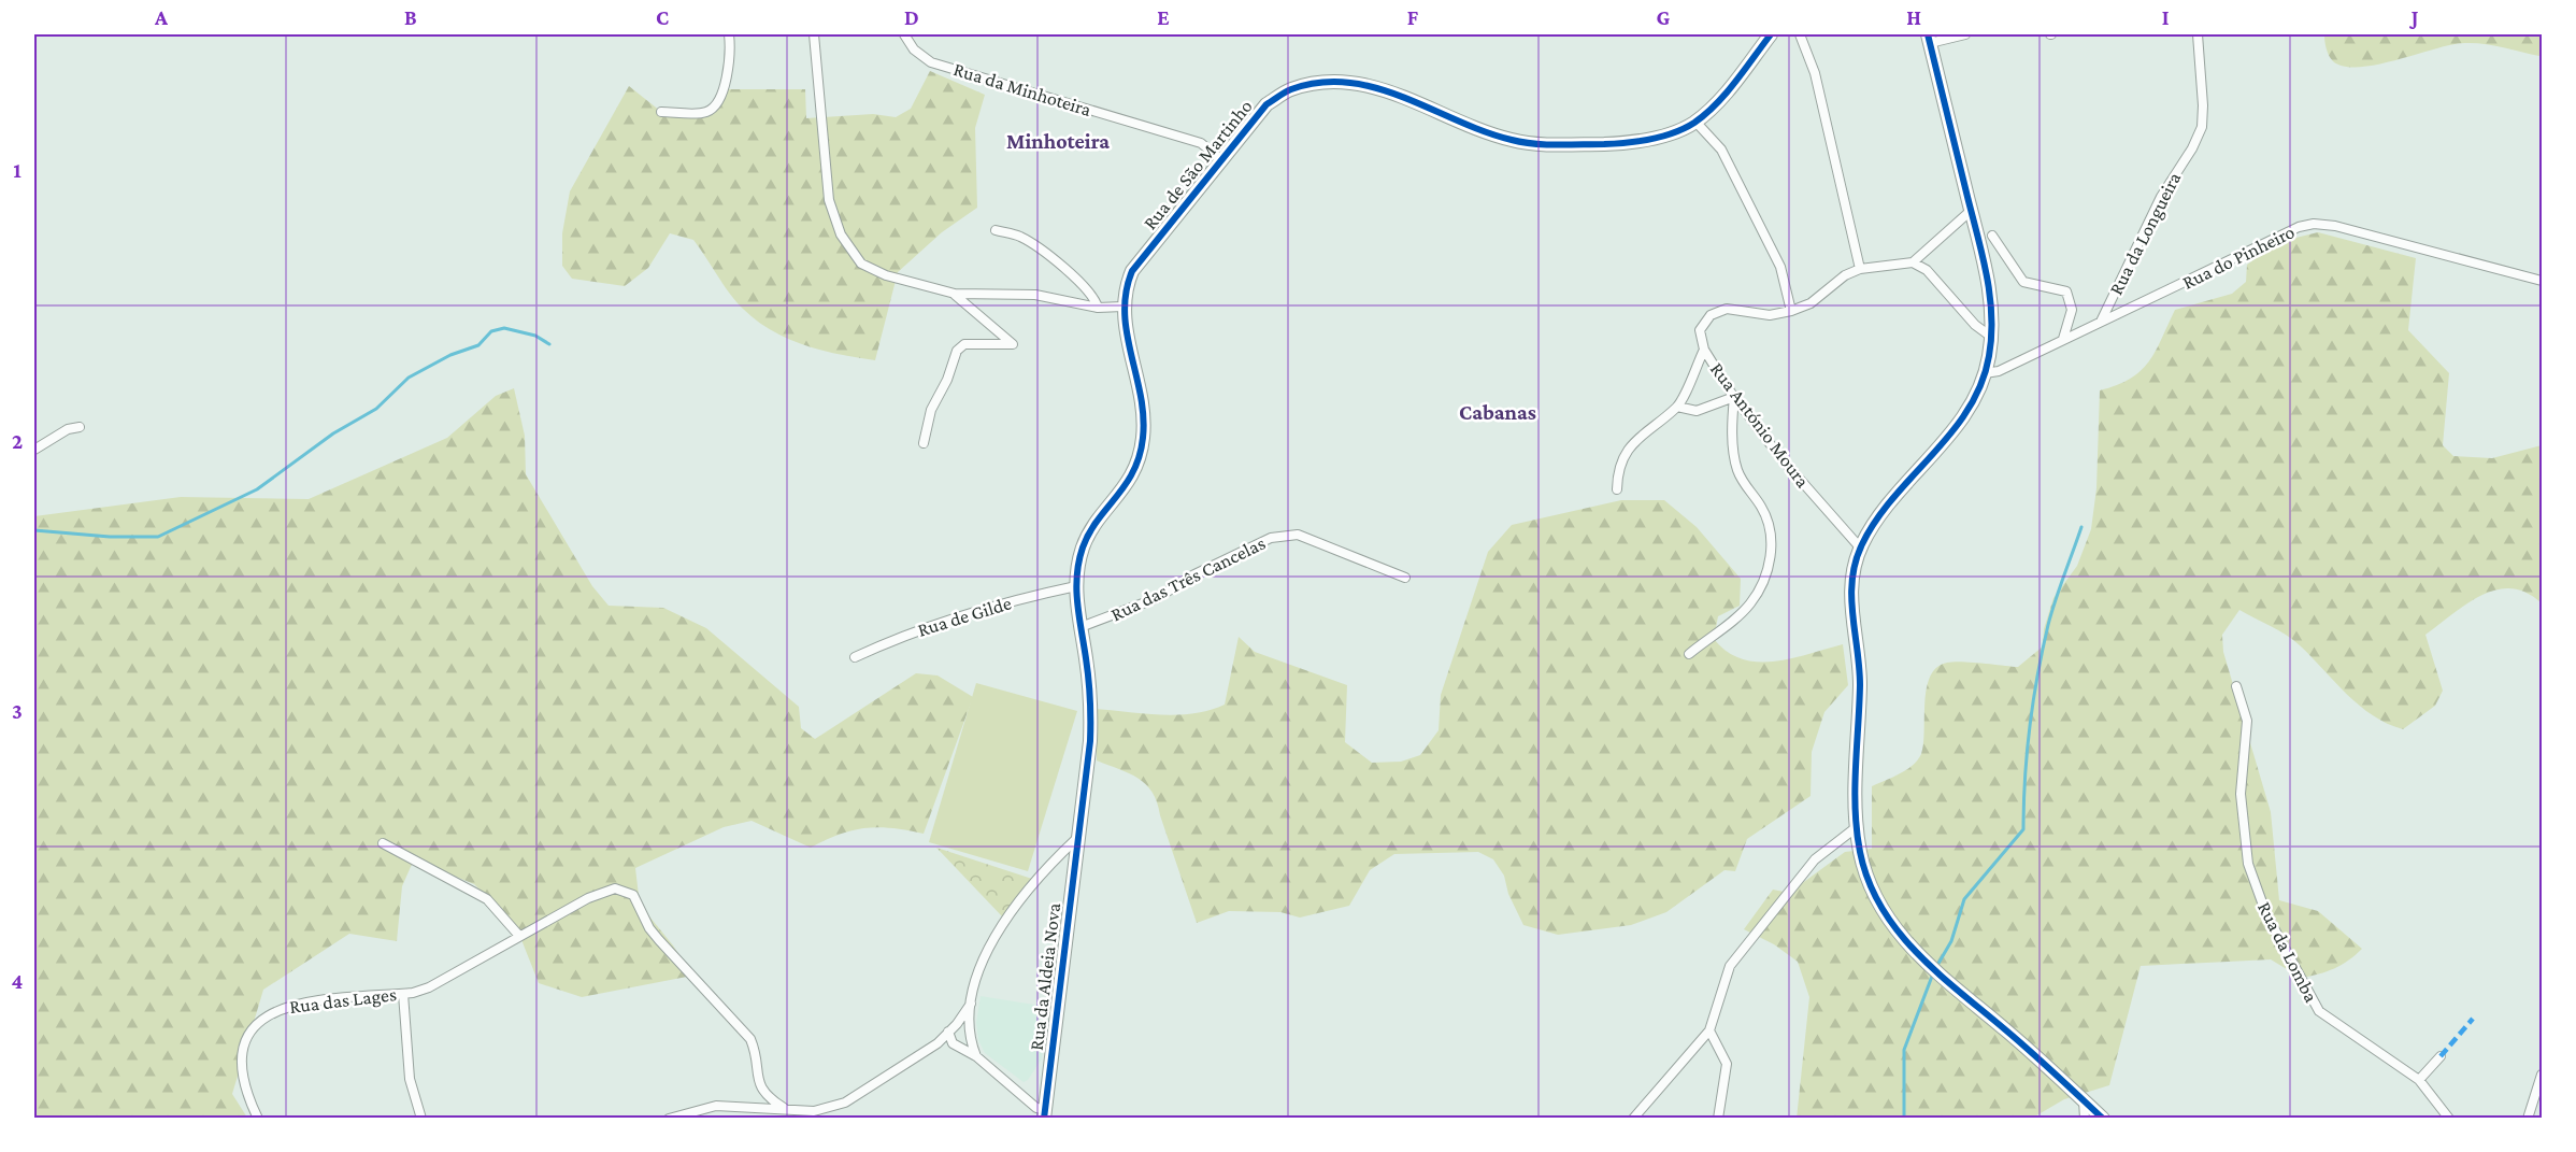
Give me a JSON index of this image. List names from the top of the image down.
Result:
{
  "streets": {
    "street": [
      "Rua da Minhoteira",
      "Rua de São Martinho",
      "Rua da Longueira",
      "Rua do Pinheiro",
      "Rua António Moura",
      "Rua das Três Cancelas",
      "Rua de Gilde",
      "Rua da Lomba",
      "Rua da Aldeia Nova",
      "Rua das Lages"
    ]
  },
  "crossings": [
    ["Rua da Minhoteira", "Rua de São Martinho"],
    ["Rua de São Martinho", "Rua das Três Cancelas"],
    ["Rua de São Martinho", "Rua de Gilde"],
    ["Rua de São Martinho", "Rua da Aldeia Nova"],
    ["Rua da Longueira", "Rua do Pinheiro"],
    ["Rua das Três Cancelas", "Rua da Aldeia Nova"]
  ],
  "districts": ["Minhoteira", "Cabanas"],
  "grid": {
    "columns": [
      "A",
      "B",
      "C",
      "D",
      "E",
      "F",
      "G",
      "H",
      "I",
      "J"
    ],
    "rows": [
      "1",
      "2",
      "3",
      "4"
    ]
  }
}
